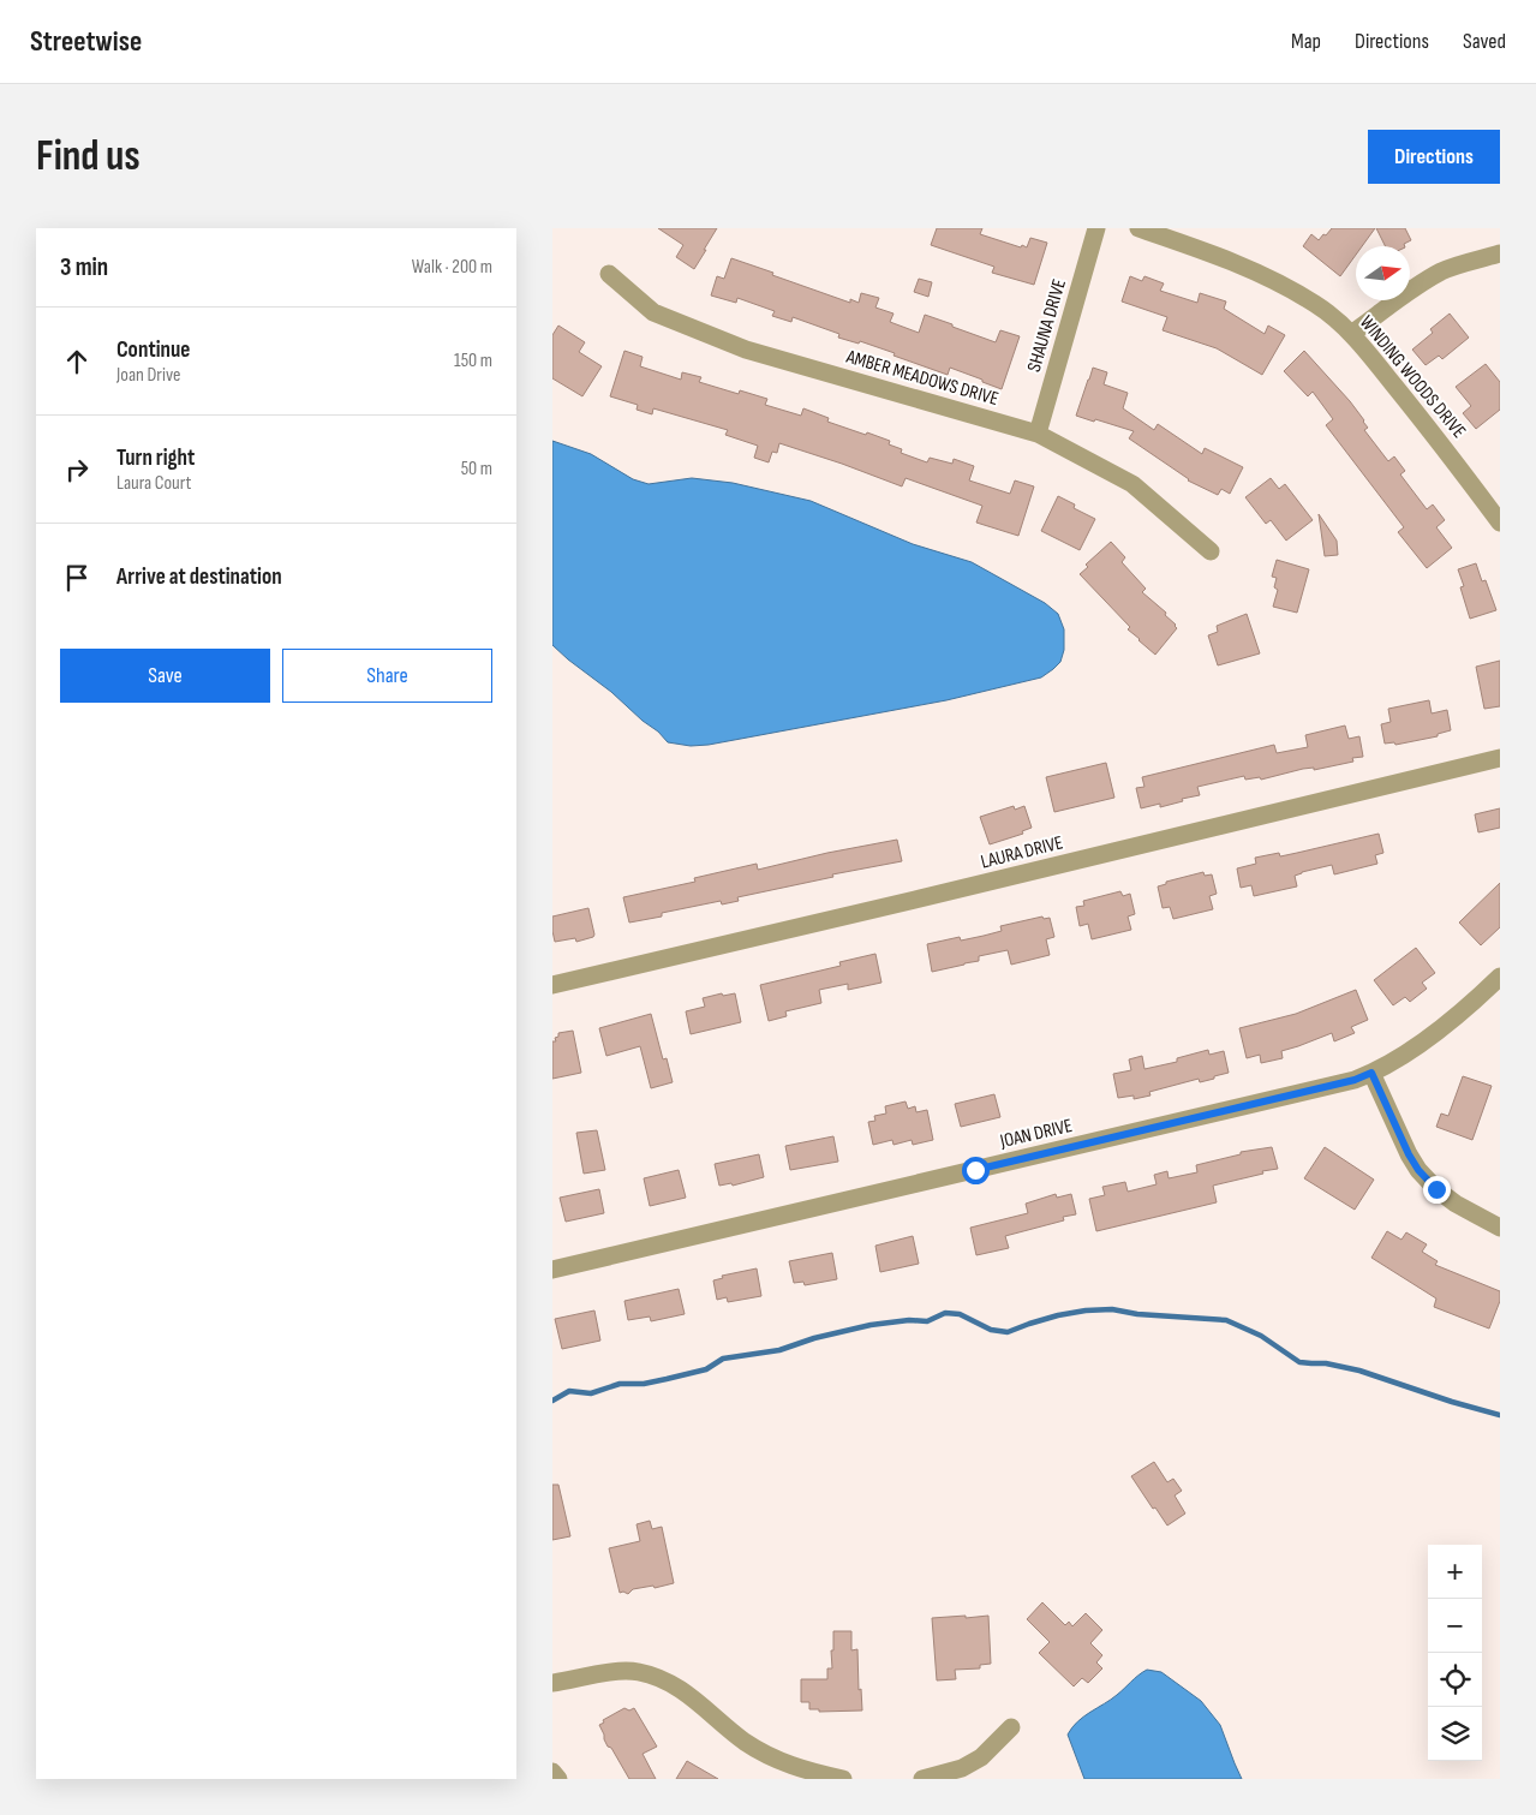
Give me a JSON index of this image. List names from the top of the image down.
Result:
{
  "streets": {
    "street": [
      "SHAUNA DRIVE",
      "WINDING WOODS DRIVE",
      "AMBER MEADOWS DRIVE",
      "LAURA DRIVE",
      "JOAN DRIVE"
    ]
  },
  "crossings": [
    ["SHAUNA DRIVE", "AMBER MEADOWS DRIVE"]
  ],
  "north": "right",
  "page": {
    "header": "Streetwise",
    "nav": ["Map", "Directions", "Saved"],
    "buttons": [
      "Directions",
      ["Save", "Share"]
    ],
    "title": "Find us",
    "heading": ["3 min", "Walk · 200 m"],
    "list": [
      ["Continue", "Joan Drive", "150 m"],
      ["Turn right", "Laura Court", "50 m"],
      "Arrive at destination"
    ],
    "map_buttons": ["+", "−"]
  }
}
